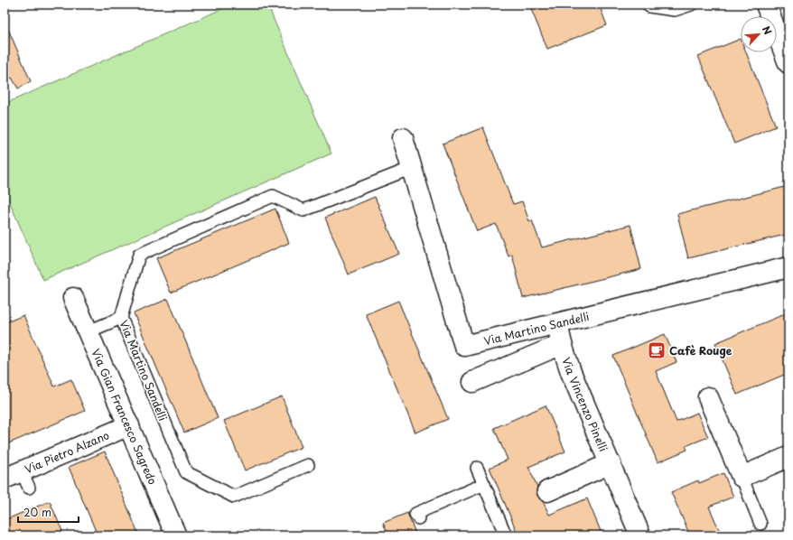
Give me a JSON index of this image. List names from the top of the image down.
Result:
{
  "streets": {
    "street": [
      "Via Martino Sandelli",
      "Via Vincenzo Pinelli",
      "Via Gian Francesco Sagredo",
      "Via Pietro Alzano"
    ]
  },
  "crossings": [
    ["Via Martino Sandelli", "Via Vincenzo Pinelli"],
    ["Via Gian Francesco Sagredo", "Via Pietro Alzano"]
  ],
  "places": {
    "cafe": ["Cafè Rouge"]
  },
  "scale_bar": "20 m",
  "north": "top right"
}
